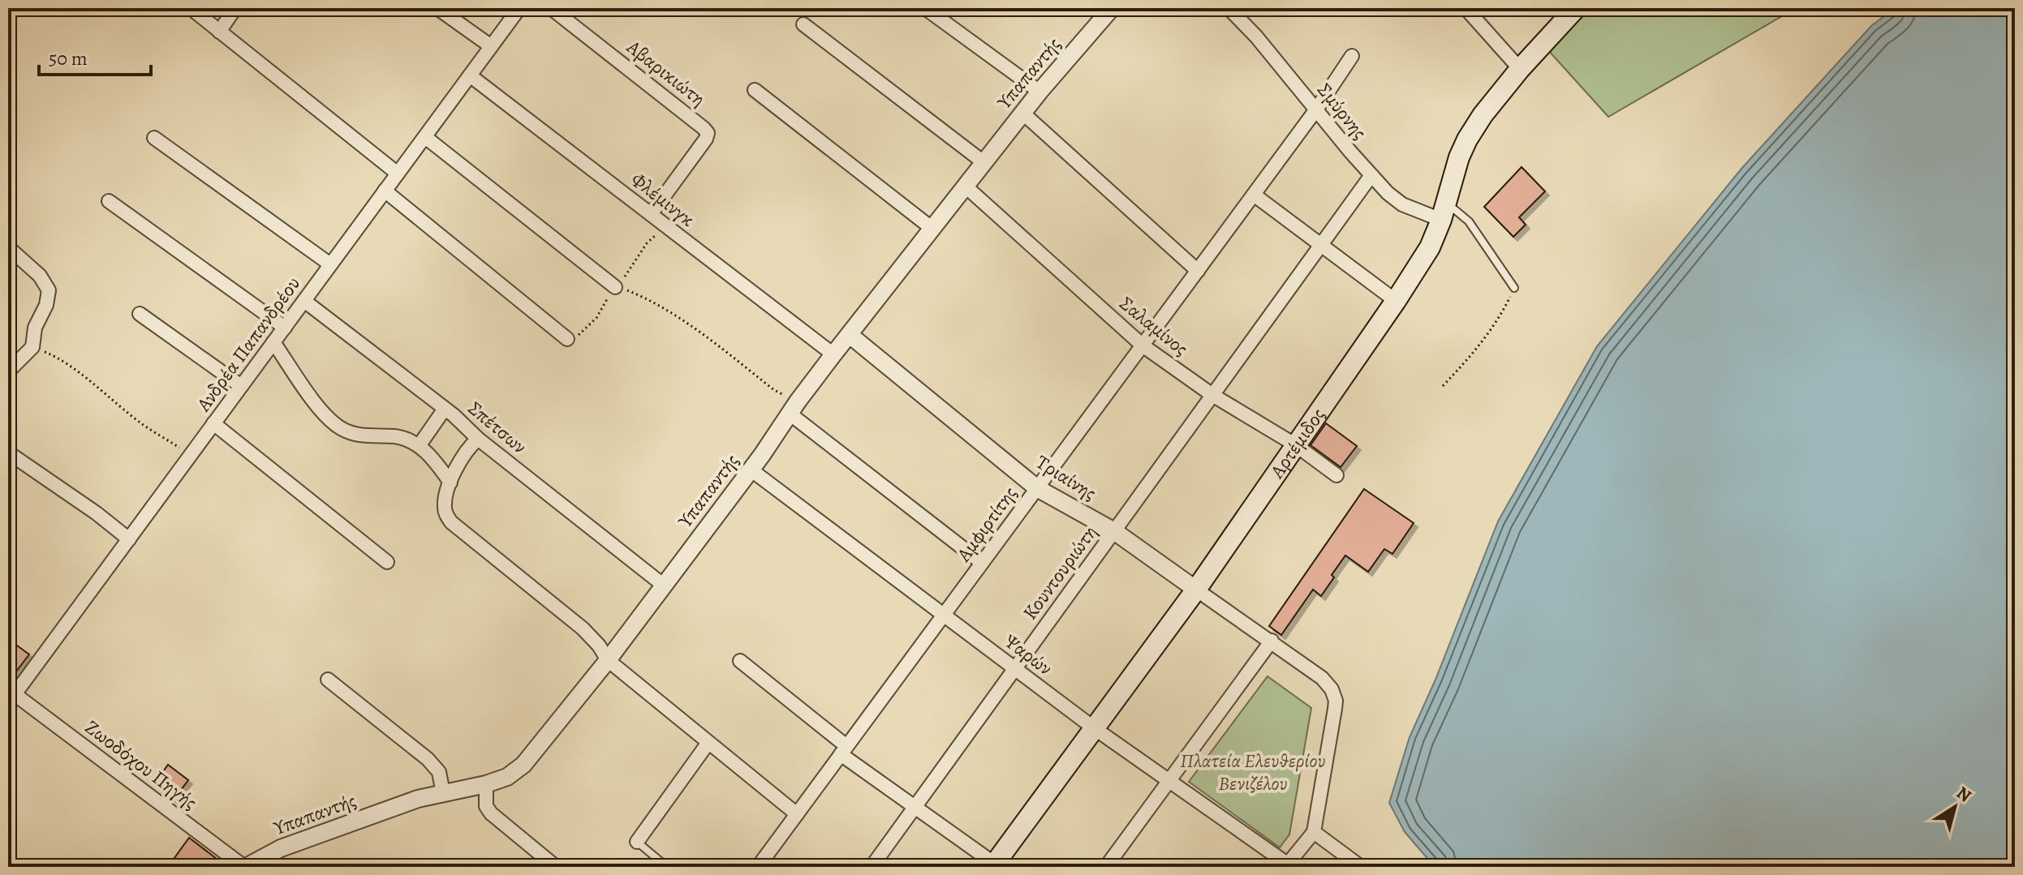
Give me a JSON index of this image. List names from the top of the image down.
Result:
{
  "streets": {
    "main road": ["Αρτέμιδος"],
    "street": [
      "Αβαρικιώτη",
      "Υπαπαντής",
      "Σμύρνης",
      "Φλέμινγκ",
      "Σαλαμίνος",
      "Ανδρέα Παπανδρέου",
      "Σπέτσων",
      "Τριαίνης",
      "Αμφιρτίτης",
      "Κουντουριώτη",
      "Ψαρών",
      "Ζωοδόχου Πηγής"
    ]
  },
  "crossings": [
    ["Αβαρικιώτη", "Φλέμινγκ"],
    ["Υπαπαντής", "Φλέμινγκ"],
    ["Υπαπαντής", "Σαλαμίνος"],
    ["Υπαπαντής", "Σπέτσων"],
    ["Υπαπαντής", "Τριαίνης"],
    ["Υπαπαντής", "Ψαρών"],
    ["Υπαπαντής", "Ζωοδόχου Πηγής"],
    ["Σμύρνης", "Αρτέμιδος"],
    ["Σμύρνης", "Αμφιρτίτης"],
    ["Σμύρνης", "Κουντουριώτη"],
    ["Φλέμινγκ", "Ανδρέα Παπανδρέου"],
    ["Σαλαμίνος", "Αρτέμιδος"],
    ["Σαλαμίνος", "Αμφιρτίτης"],
    ["Σαλαμίνος", "Κουντουριώτη"],
    ["Ανδρέα Παπανδρέου", "Σπέτσων"],
    ["Ανδρέα Παπανδρέου", "Ζωοδόχου Πηγής"],
    ["Αρτέμιδος", "Τριαίνης"],
    ["Αρτέμιδος", "Ψαρών"],
    ["Τριαίνης", "Αμφιρτίτης"],
    ["Τριαίνης", "Κουντουριώτη"],
    ["Αμφιρτίτης", "Ψαρών"],
    ["Κουντουριώτη", "Ψαρών"]
  ],
  "parks": ["Πλατεία Ελευθερίου Βενιζέλου"],
  "scale_bar": "50 m",
  "north": "top right"
}
